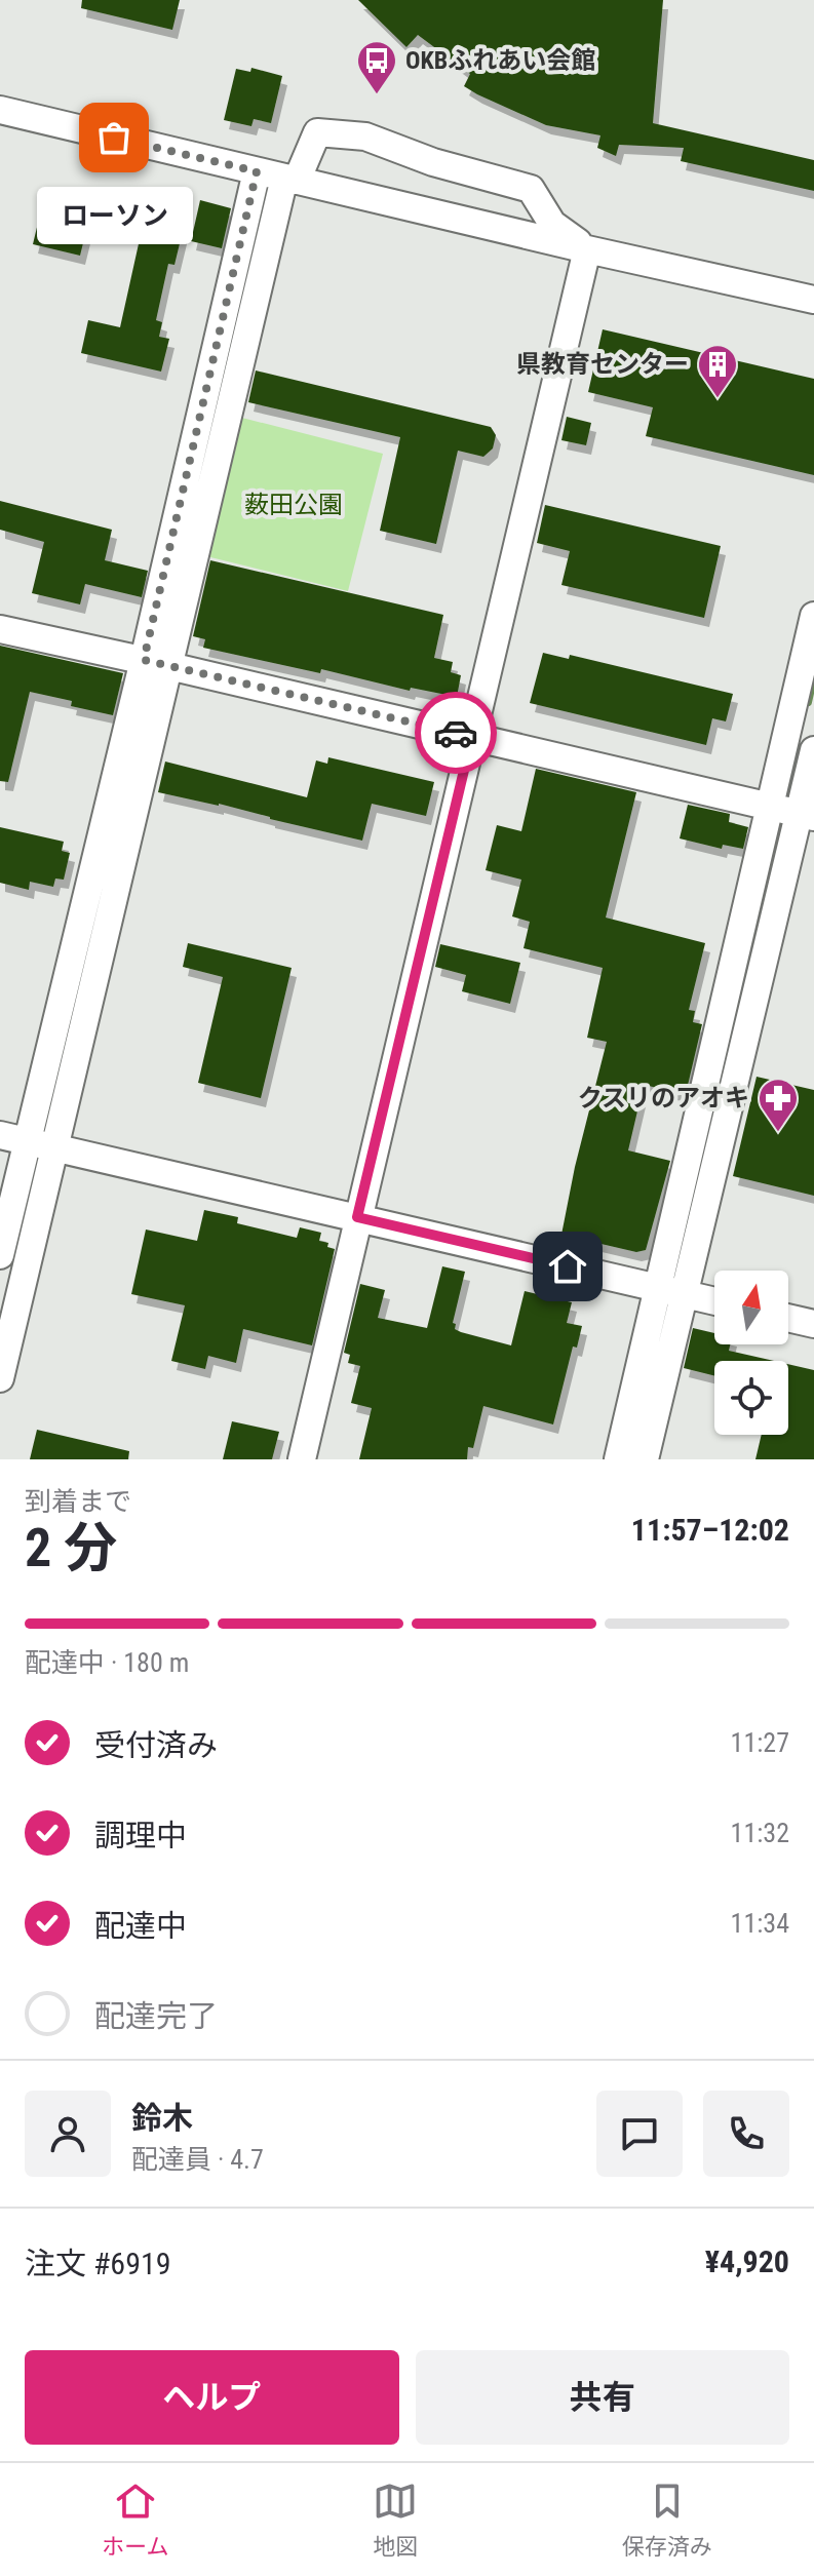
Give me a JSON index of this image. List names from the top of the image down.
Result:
{
  "parks": ["薮田公園"],
  "places": {
    "bus stop": ["OKBふれあい会館"],
    "other": ["ローソン"],
    "building": ["県教育センター"],
    "pharmacy": ["クスリのアオキ"]
  },
  "north": "top",
  "page": {
    "bubble": "ローソン",
    "heading": ["2 分", "到着まで", "11:57–12:02"],
    "panel": [
      "鈴木",
      "配達員 · 4.7",
      "注文 #6919",
      "¥4,920"
    ],
    "bar": "配達中 · 180 m",
    "list": [
      ["受付済み", "11:27"],
      ["調理中", "11:32"],
      ["配達中", "11:34"],
      "配達完了"
    ],
    "buttons": ["ヘルプ", "共有"],
    "tabs": ["ホーム", "地図", "保存済み"]
  }
}
